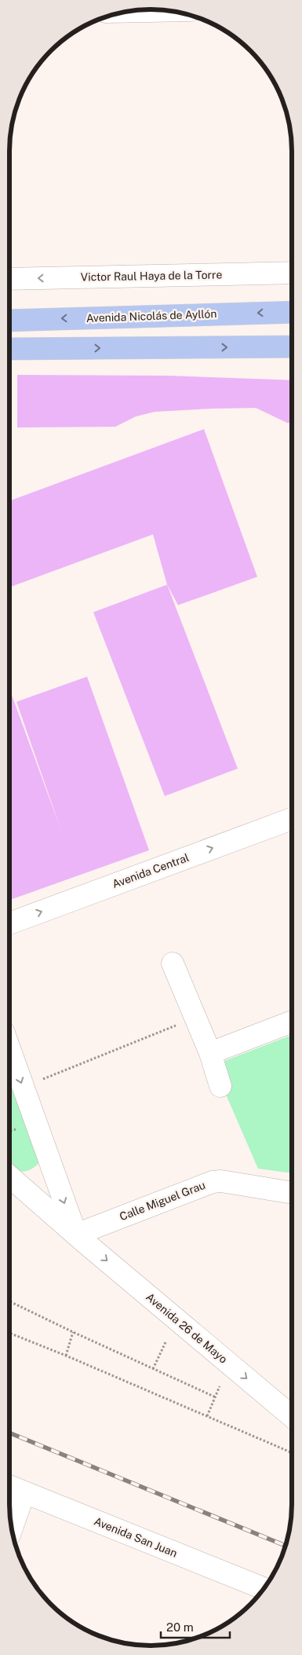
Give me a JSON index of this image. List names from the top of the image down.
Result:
{
  "streets": {
    "main road": ["Avenida Nicolás de Ayllón"],
    "street": [
      "Victor Raul Haya de la Torre",
      "Avenida Central",
      "Calle Miguel Grau",
      "Avenida 26 de Mayo",
      "Avenida San Juan"
    ]
  },
  "crossings": [
    ["Calle Miguel Grau", "Avenida 26 de Mayo"]
  ],
  "one_way": ["Victor Raul Haya de la Torre", "Avenida Central", "Avenida 26 de Mayo"],
  "scale_bar": "20 m"
}
